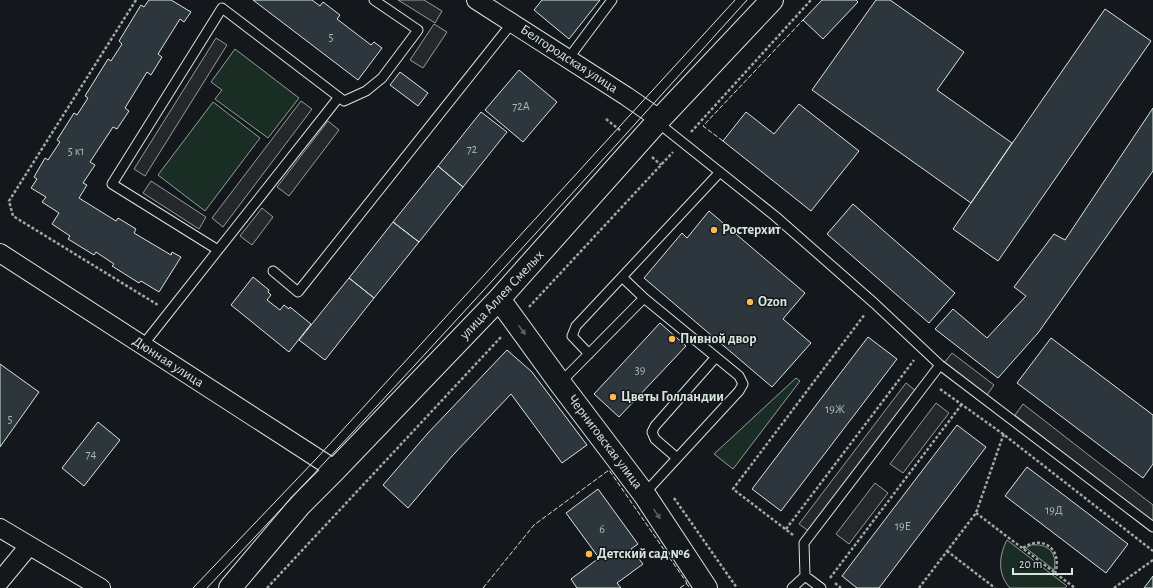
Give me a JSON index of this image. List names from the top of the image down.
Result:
{
  "streets": {
    "main road": ["улица Аллея Смелых", "Черниговская улица"],
    "street": ["Белгородская улица", "Дюнная улица"]
  },
  "crossings": [
    ["Белгородская улица", "улица Аллея Смелых"],
    ["улица Аллея Смелых", "Дюнная улица"],
    ["улица Аллея Смелых", "Черниговская улица"]
  ],
  "one_way": ["Черниговская улица"],
  "places": [
    "Ростерхит",
    "Ozon",
    "Пивной двор",
    "Цветы Голландии",
    "Детский сад №6"
  ],
  "house_numbers": [
    "5",
    "72А",
    "72",
    "5 к1",
    "39",
    "19Ж",
    "5",
    "74",
    "19Д",
    "19Е",
    "6"
  ],
  "scale_bar": "20 m"
}
